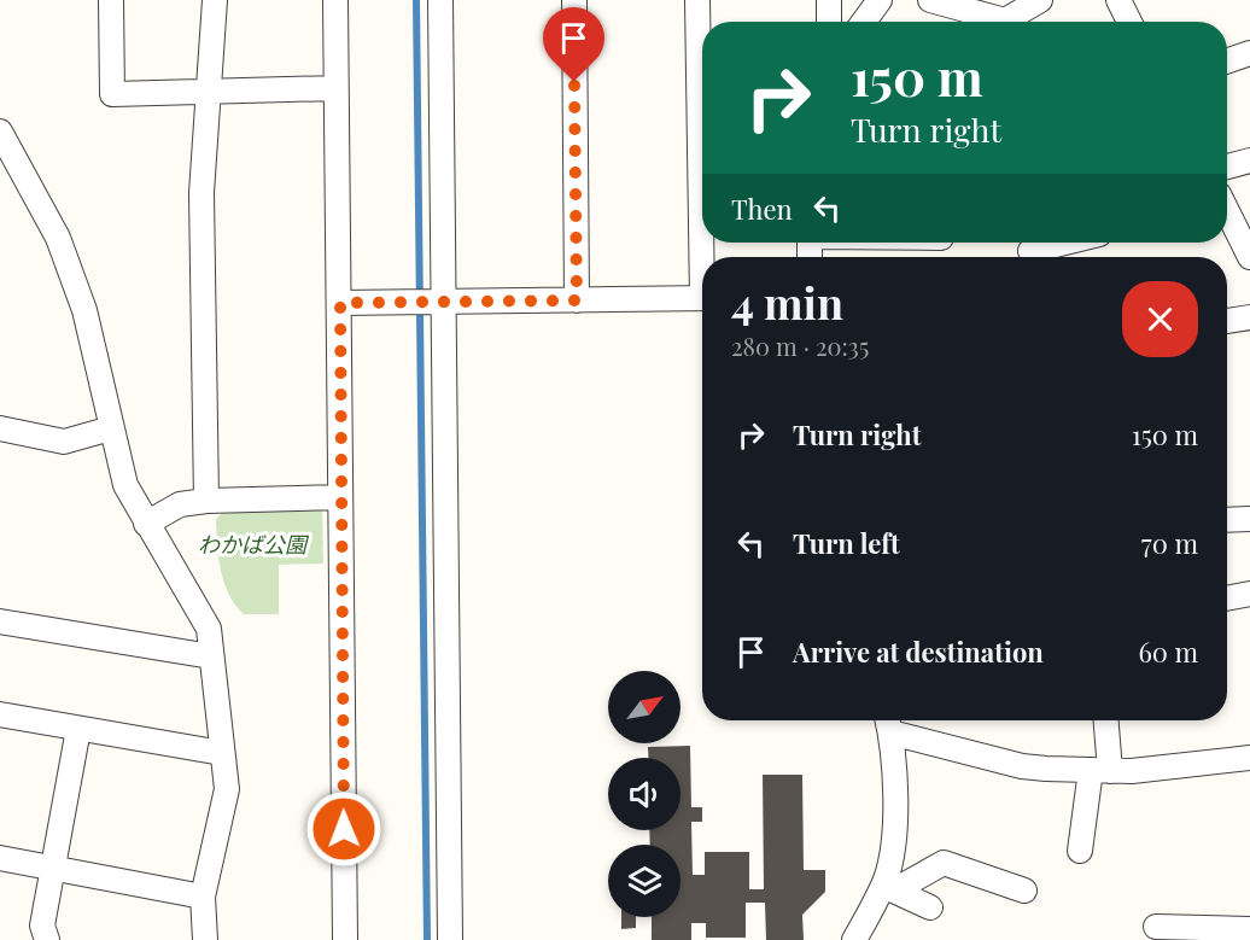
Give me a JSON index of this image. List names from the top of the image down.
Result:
{
  "parks": ["わかば公園"],
  "north": "top right",
  "page": {
    "turn": ["150 m", "Turn right"],
    "then": "Then",
    "heading": ["4 min", "280 m · 20:35"],
    "list": [
      {
        "name": "Turn right",
        "value": "150 m"
      },
      {
        "name": "Turn left",
        "value": "70 m"
      },
      {
        "name": "Arrive at destination",
        "value": "60 m"
      }
    ]
  }
}
